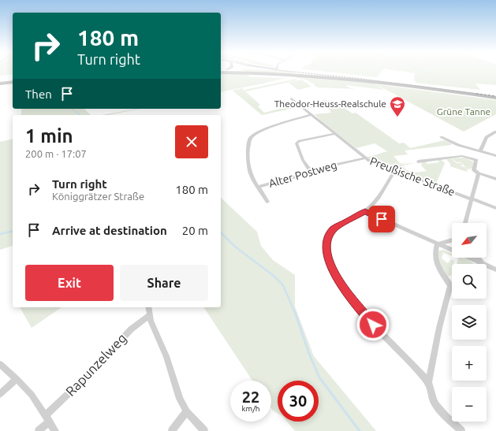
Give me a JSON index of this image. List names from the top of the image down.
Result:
{
  "streets": {
    "street": ["Alter Postweg", "Preußische Straße", "Rapunzelweg"]
  },
  "crossings": [
    ["Alter Postweg", "Preußische Straße"]
  ],
  "parks": ["Grüne Tanne"],
  "places": {
    "school or university": ["Theodor-Heuss-Realschule"]
  },
  "north": "bottom left",
  "page": {
    "turn": ["180 m", "Turn right"],
    "then": "Then",
    "heading": ["1 min", "200 m · 17:07"],
    "list": [
      {
        "name": "Turn right",
        "note": "Königgrätzer Straße",
        "value": "180 m"
      },
      {
        "name": "Arrive at destination",
        "value": "20 m"
      }
    ],
    "map_buttons": ["+", "−"],
    "buttons": ["Exit", "Share"],
    "speed": "22 km/h",
    "limit": "30"
  }
}
